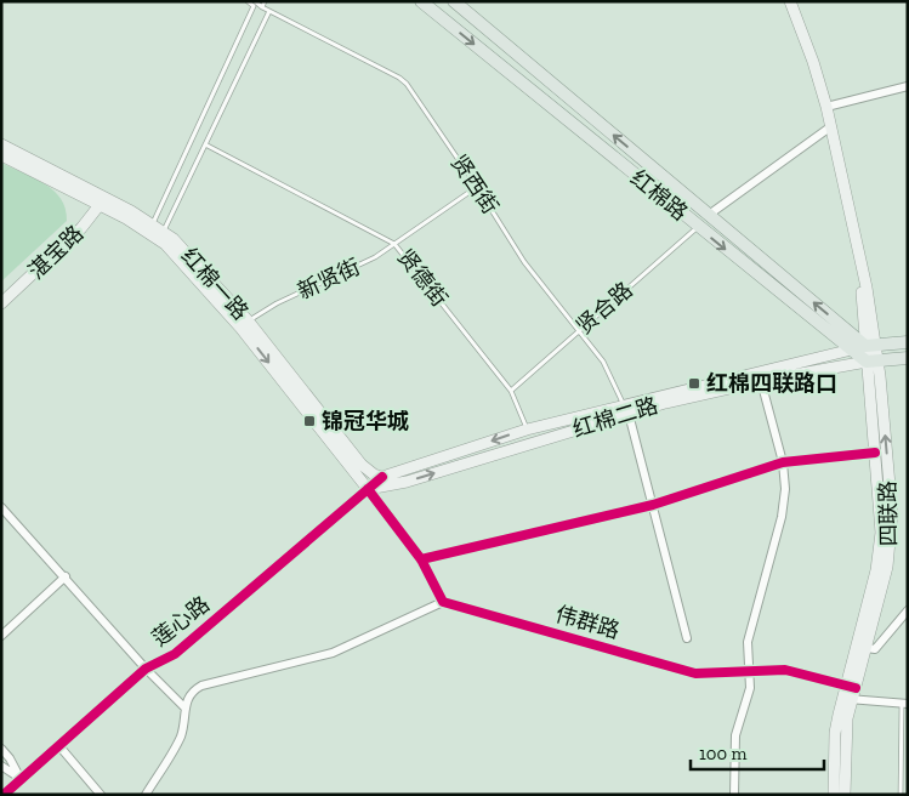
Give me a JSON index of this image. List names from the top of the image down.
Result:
{
  "streets": {
    "main road": [
      "红棉路",
      "湛宝路",
      "红棉一路",
      "红棉二路",
      "四联路"
    ],
    "street": ["莲心路", "伟群路"],
    "lane": [
      "贤西街",
      "贤德街",
      "新贤街",
      "贤合路"
    ]
  },
  "crossings": [
    ["贤西街", "新贤街"],
    ["贤西街", "贤合路"],
    ["贤西街", "红棉二路"],
    ["红棉路", "贤合路"],
    ["红棉路", "红棉二路"],
    ["红棉路", "四联路"],
    ["湛宝路", "红棉一路"],
    ["贤德街", "新贤街"],
    ["贤德街", "贤合路"],
    ["贤德街", "红棉二路"],
    ["新贤街", "红棉一路"],
    ["红棉一路", "红棉二路"],
    ["红棉一路", "莲心路"],
    ["红棉二路", "四联路"],
    ["红棉二路", "莲心路"],
    ["四联路", "伟群路"]
  ],
  "places": {
    "transit": ["红棉四联路口", "锦冠华城"]
  },
  "scale_bar": "100 m"
}
